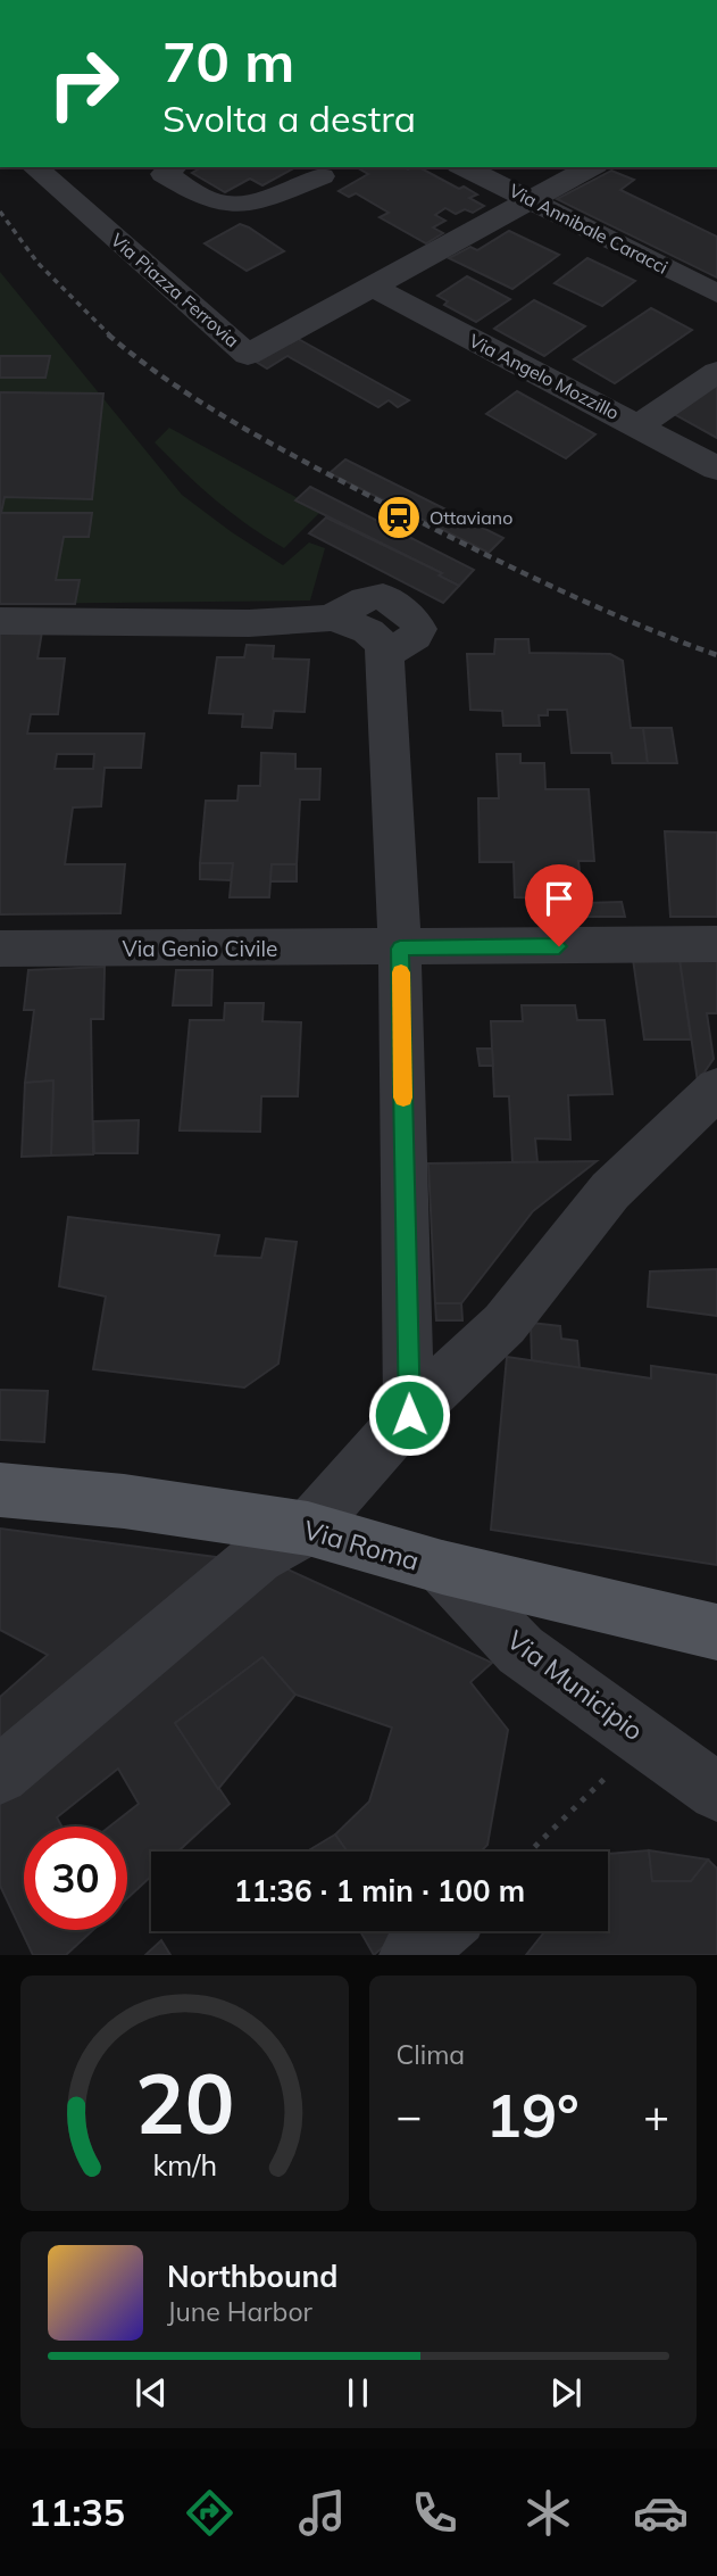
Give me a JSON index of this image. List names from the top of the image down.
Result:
{
  "streets": {
    "main road": ["Via Roma"],
    "street": [
      "Via Annibale Caracci",
      "Via Piazza Ferrovia",
      "Via Angelo Mozzillo",
      "Via Genio Civile",
      "Via Municipio"
    ]
  },
  "crossings": [
    ["Via Piazza Ferrovia", "Via Angelo Mozzillo"],
    ["Via Roma", "Via Municipio"]
  ],
  "places": {
    "station": ["Ottaviano"]
  },
  "page": {
    "turn": ["70 m", "Svolta a destra"],
    "limit": "30",
    "trip": "11:36 · 1 min · 100 m",
    "tile": "Clima",
    "heat": ["−", "19°", "+"],
    "song": ["Northbound", "June Harbor"],
    "tabs": "11:35",
    "gauge": ["20", "km/h"]
  }
}
